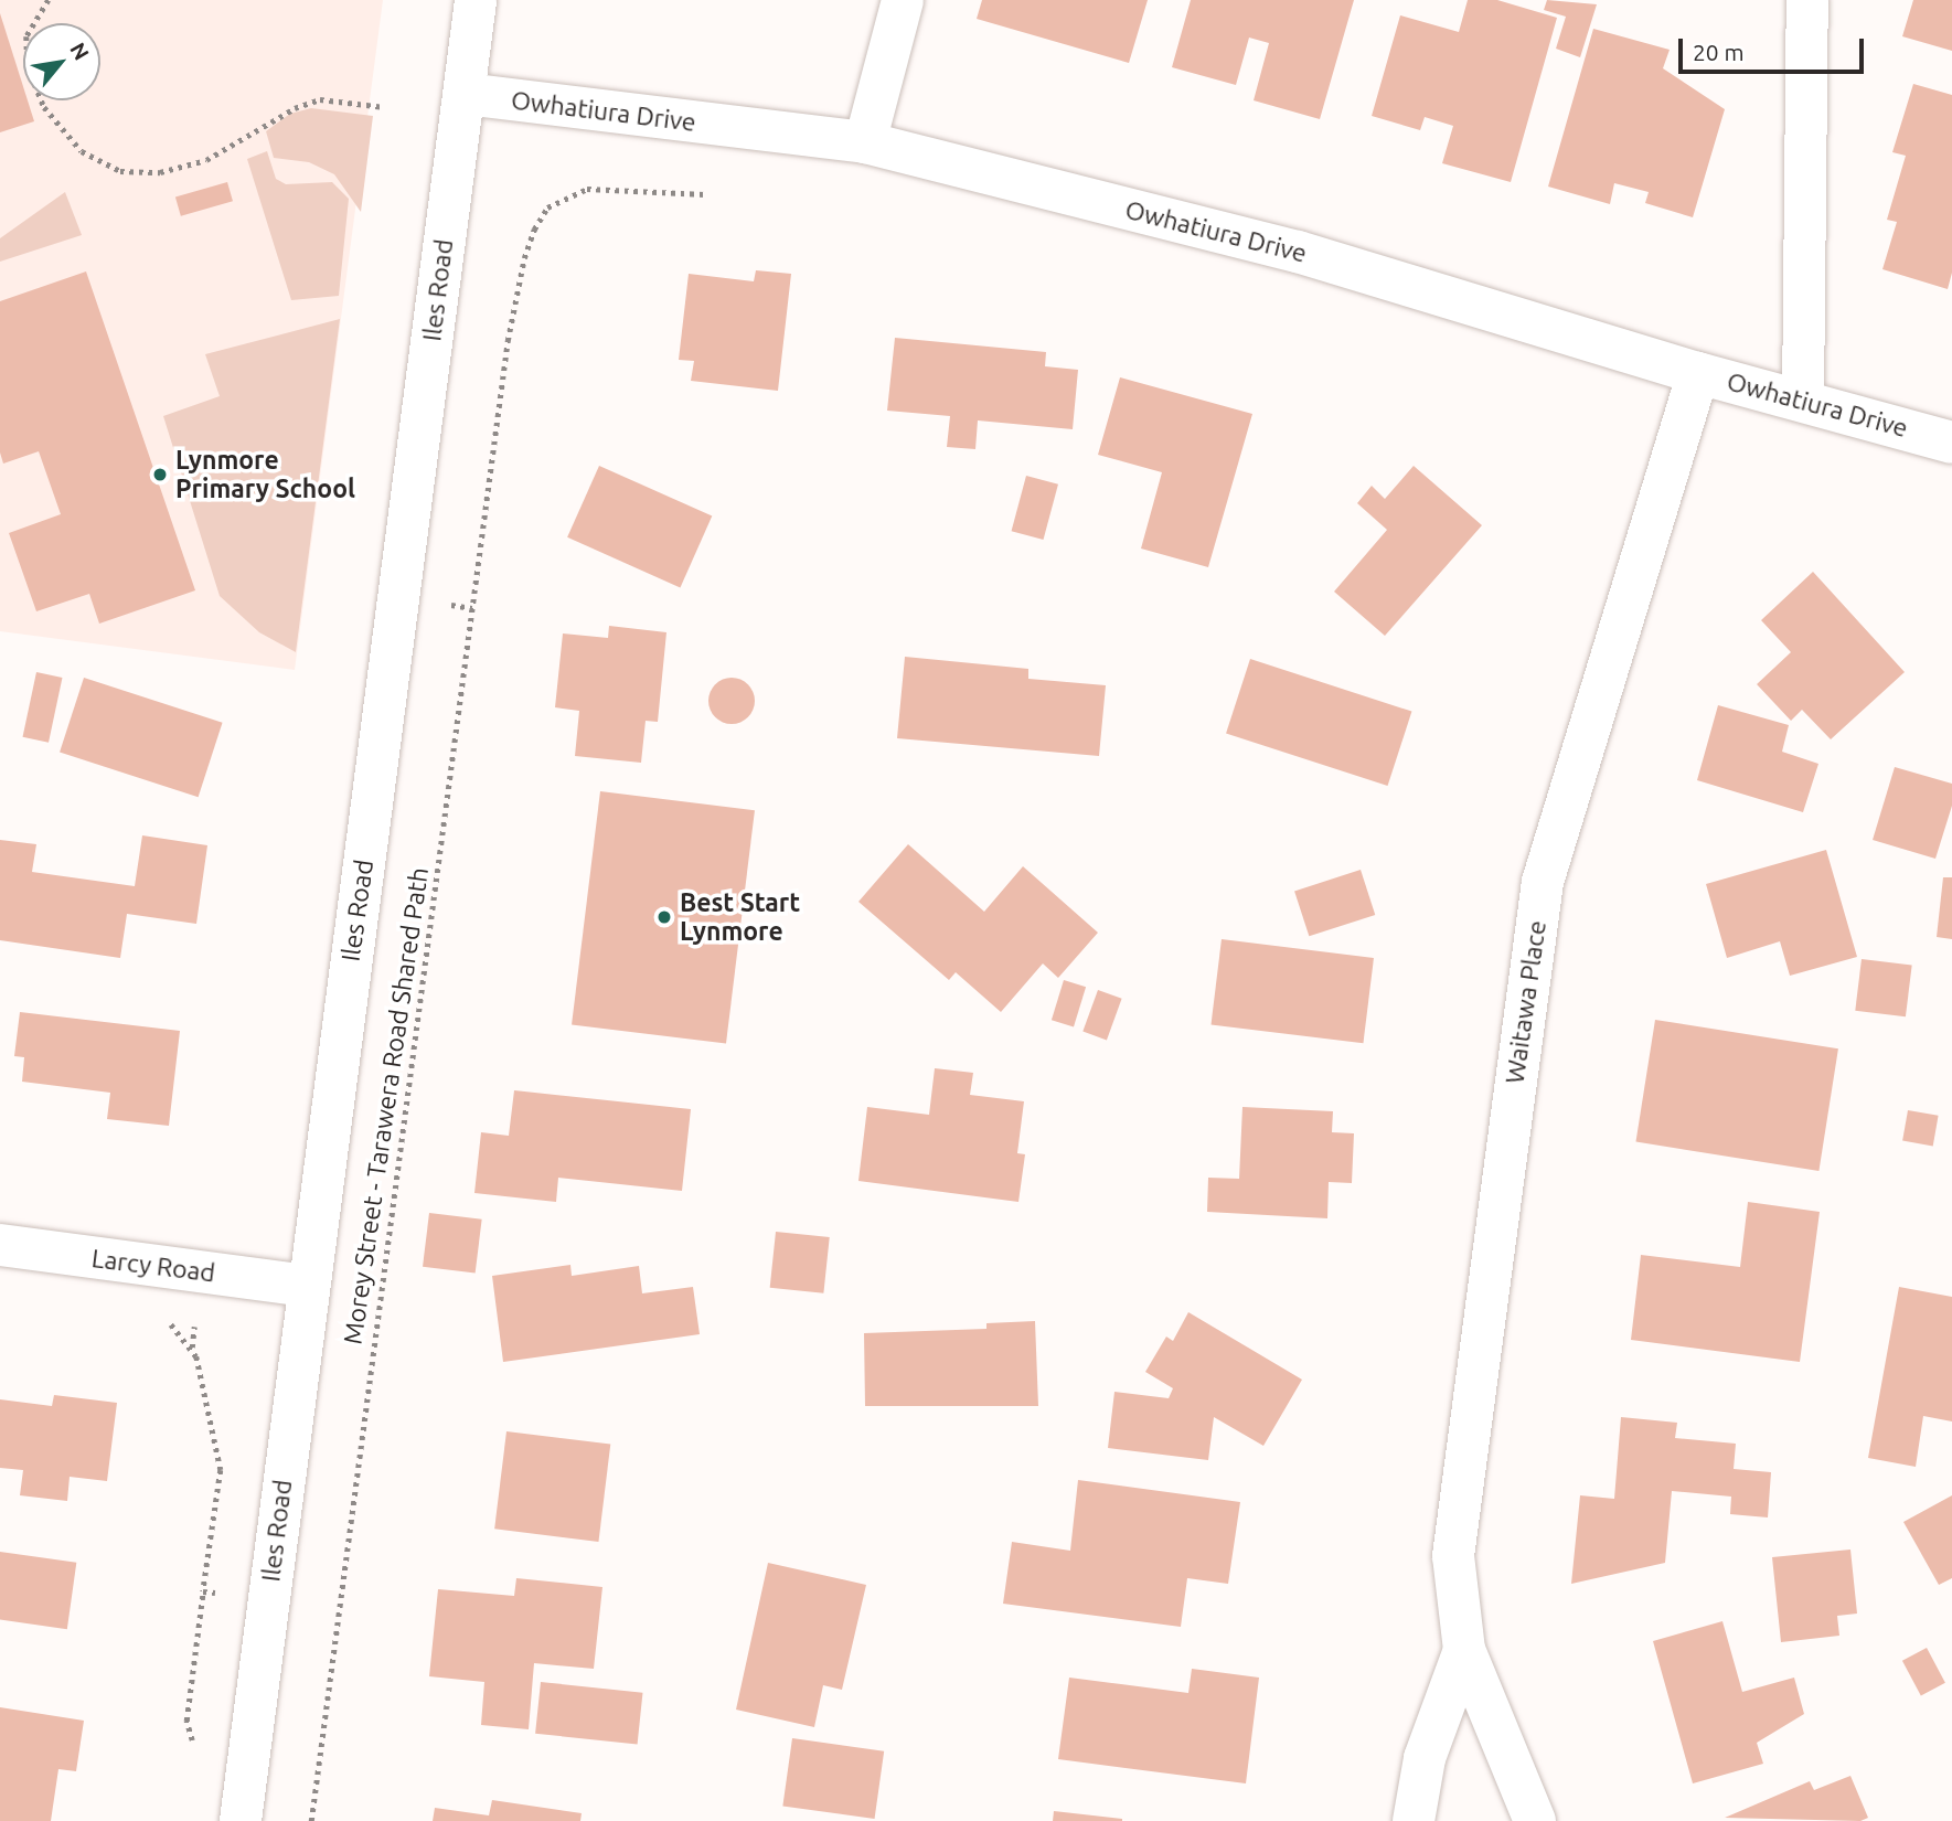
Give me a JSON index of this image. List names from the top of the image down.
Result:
{
  "streets": {
    "street": [
      "Owhatiura Drive",
      "Iles Road",
      "Waitawa Place",
      "Larcy Road"
    ],
    "path": ["Morey Street - Tarawera Road Shared Path"]
  },
  "crossings": [
    ["Owhatiura Drive", "Iles Road"],
    ["Owhatiura Drive", "Waitawa Place"],
    ["Iles Road", "Larcy Road"]
  ],
  "places": ["Lynmore Primary School", "Best Start Lynmore"],
  "scale_bar": "20 m",
  "north": "top right"
}
